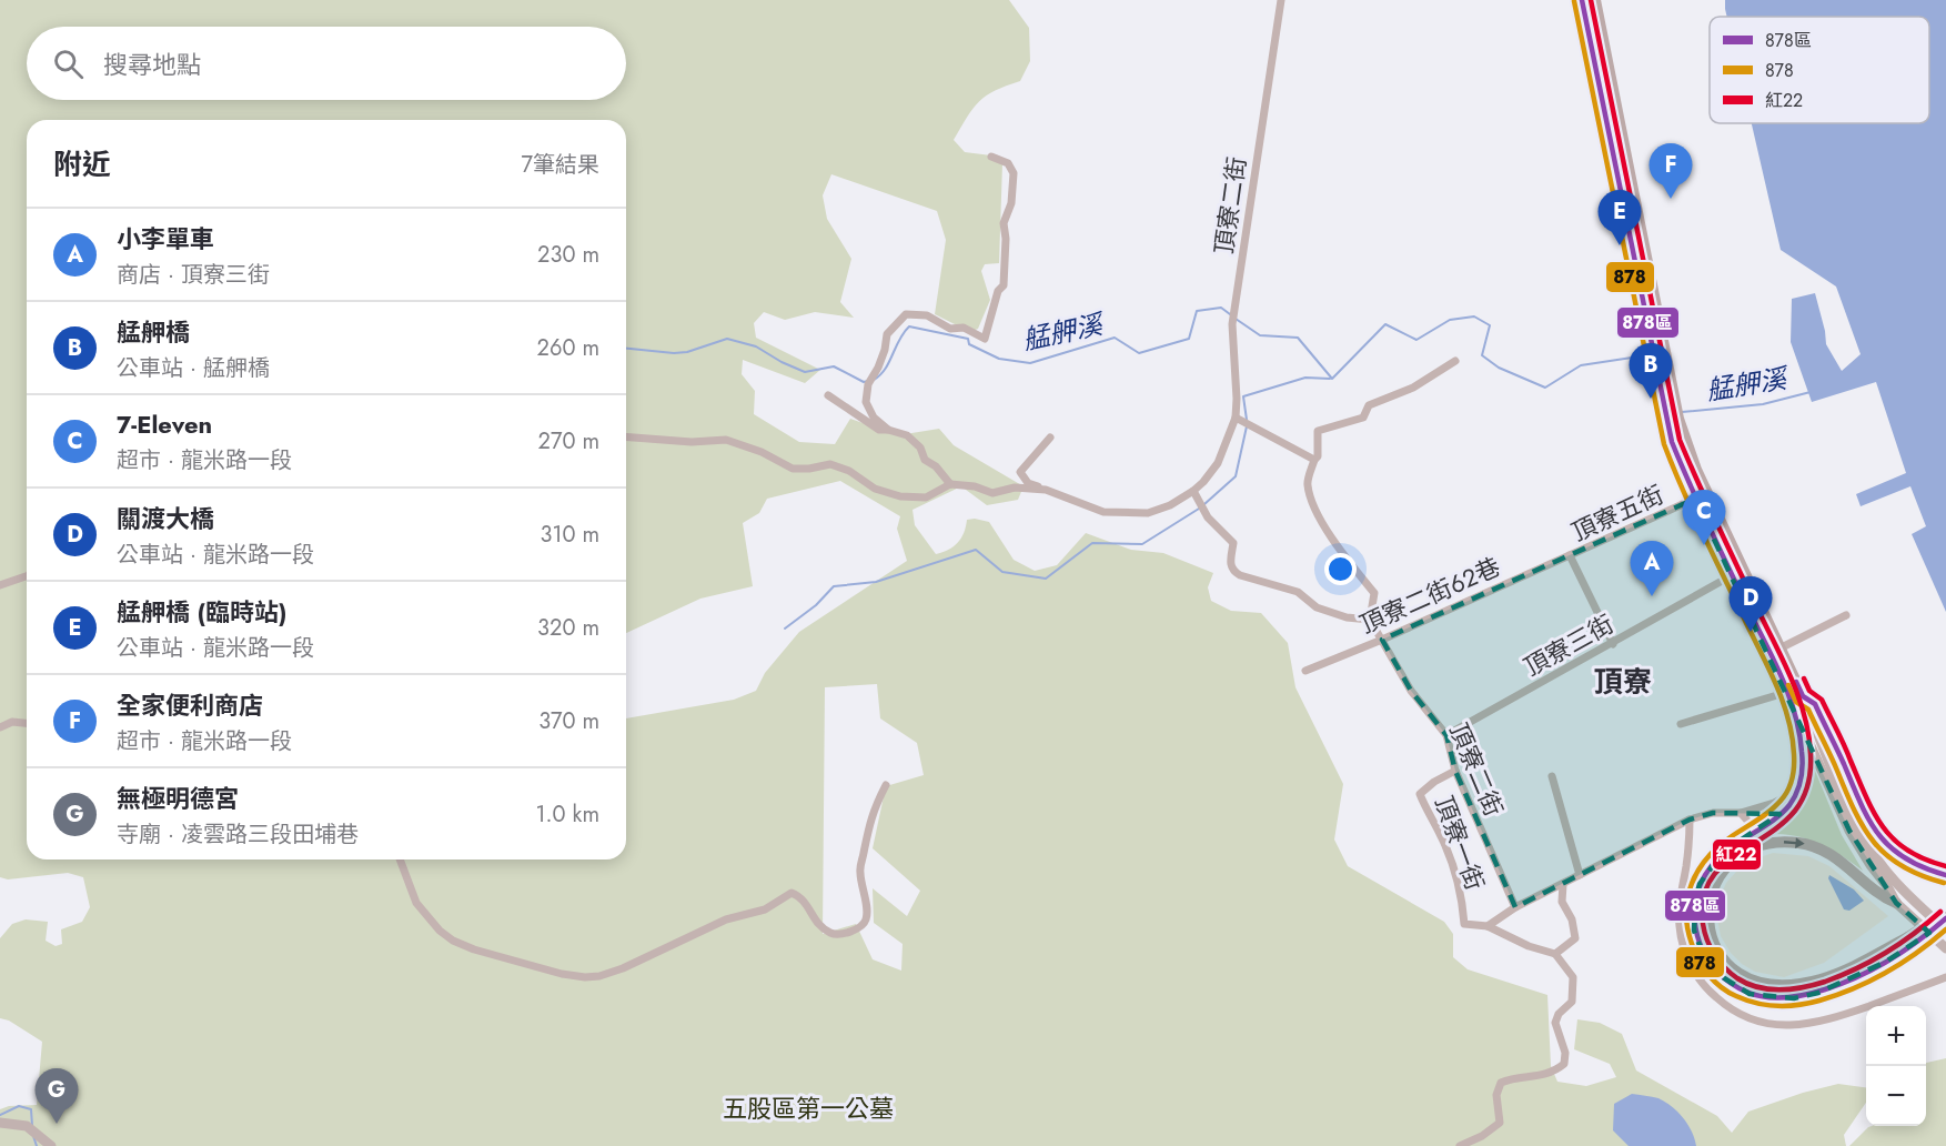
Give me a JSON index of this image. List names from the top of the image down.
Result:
{
  "streets": {
    "street": [
      "頂寮二街",
      "頂寮五街",
      "頂寮二街62巷",
      "頂寮三街",
      "頂寮一街"
    ]
  },
  "crossings": [
    ["頂寮二街", "頂寮二街62巷"],
    ["頂寮二街", "頂寮三街"],
    ["頂寮二街", "頂寮一街"],
    ["頂寮五街", "頂寮二街62巷"],
    ["頂寮五街", "頂寮三街"]
  ],
  "districts": ["頂寮"],
  "water": ["艋舺溪"],
  "parks": ["五股區第一公墓"],
  "lines": ["transit line 878區", "transit line 紅22", "transit line 878"],
  "legend": ["878區", "878", "紅22"],
  "page": {
    "search": "搜尋地點",
    "heading": ["附近", "7筆結果"],
    "pins": [
      "F",
      "E",
      "B",
      "C",
      "A",
      "D",
      "G"
    ],
    "list": [
      {
        "mark": "A",
        "name": "小李單車",
        "note": "商店 · 頂寮三街",
        "value": "230 m"
      },
      {
        "mark": "B",
        "name": "艋舺橋",
        "note": "公車站 · 艋舺橋",
        "value": "260 m"
      },
      {
        "mark": "C",
        "name": "7-Eleven",
        "note": "超市 · 龍米路一段",
        "value": "270 m"
      },
      {
        "mark": "D",
        "name": "關渡大橋",
        "note": "公車站 · 龍米路一段",
        "value": "310 m"
      },
      {
        "mark": "E",
        "name": "艋舺橋 (臨時站)",
        "note": "公車站 · 龍米路一段",
        "value": "320 m"
      },
      {
        "mark": "F",
        "name": "全家便利商店",
        "note": "超市 · 龍米路一段",
        "value": "370 m"
      },
      {
        "mark": "G",
        "name": "無極明德宮",
        "note": "寺廟 · 凌雲路三段田埔巷",
        "value": "1.0 km"
      }
    ],
    "map_buttons": ["+", "−"]
  }
}
